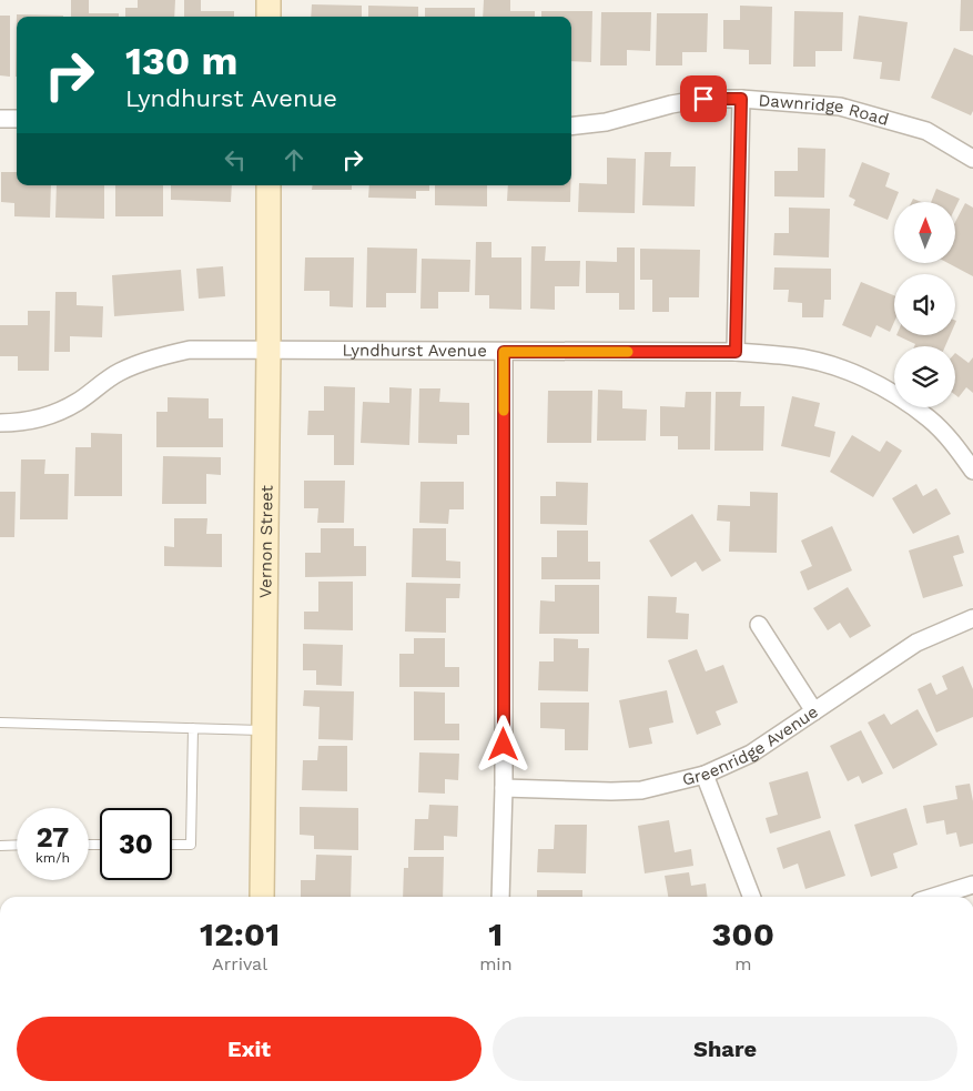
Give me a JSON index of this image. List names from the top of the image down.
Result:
{
  "streets": {
    "street": [
      "Dawnridge Road",
      "Lyndhurst Avenue",
      "Vernon Street",
      "Greenridge Avenue"
    ]
  },
  "crossings": [
    ["Lyndhurst Avenue", "Vernon Street"]
  ],
  "north": "top",
  "page": {
    "turn": ["130 m", "Lyndhurst Avenue"],
    "speed": "27 km/h",
    "limit": "30",
    "eta": [
      "12:01",
      "Arrival",
      "1",
      "min",
      "300",
      "m"
    ],
    "buttons": ["Exit", "Share"]
  }
}
